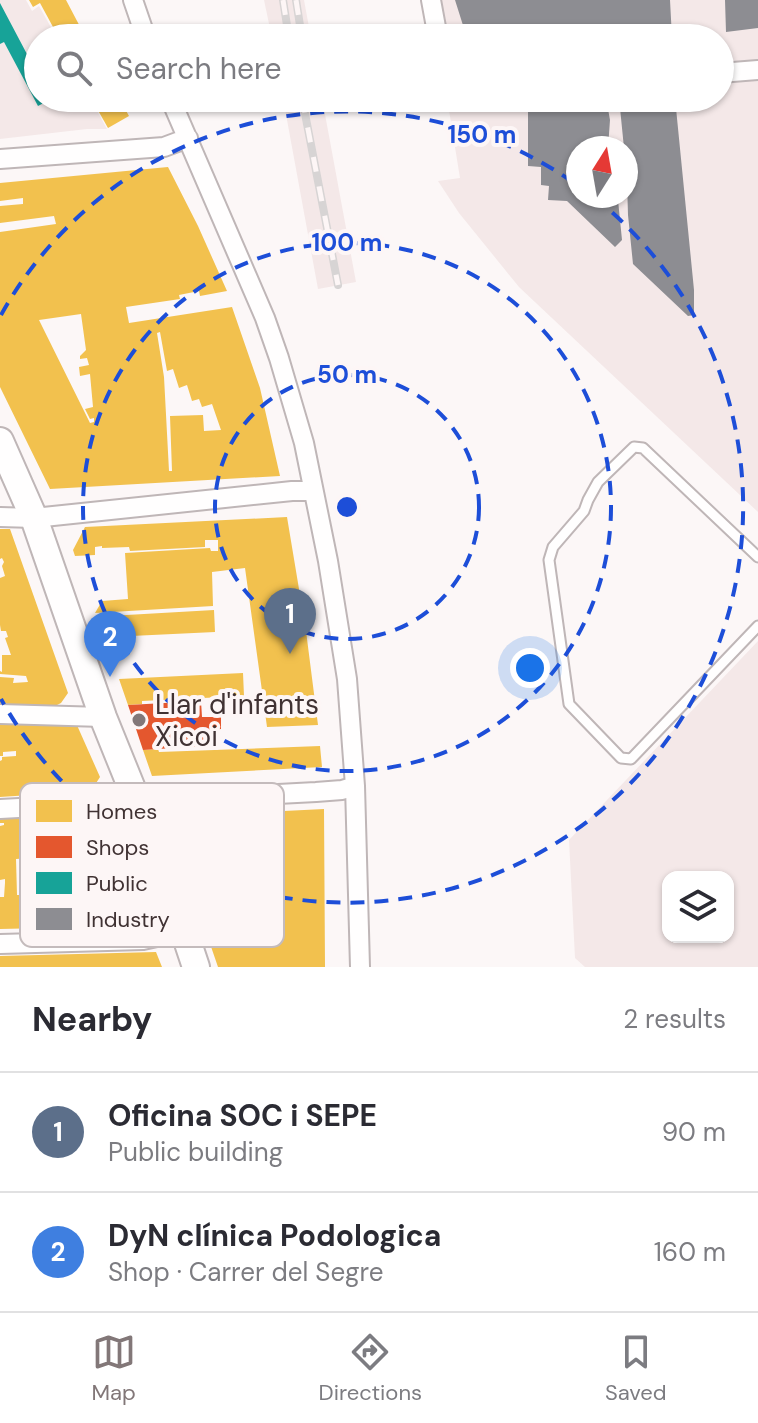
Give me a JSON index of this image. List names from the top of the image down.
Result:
{
  "places": ["Llar d'infants Xicoi"],
  "legend": [
    "Homes",
    "Shops",
    "Public",
    "Industry"
  ],
  "north": "top",
  "page": {
    "search": "Search here",
    "pins": ["1", "2"],
    "heading": ["Nearby", "2 results"],
    "list": [
      {
        "mark": "1",
        "name": "Oficina SOC i SEPE",
        "note": "Public building",
        "value": "90 m"
      },
      {
        "mark": "2",
        "name": "DyN clínica Podologica",
        "note": "Shop · Carrer del Segre",
        "value": "160 m"
      }
    ],
    "nav": ["Map", "Directions", "Saved"]
  },
  "rings": ["150 m", "100 m", "50 m"]
}
